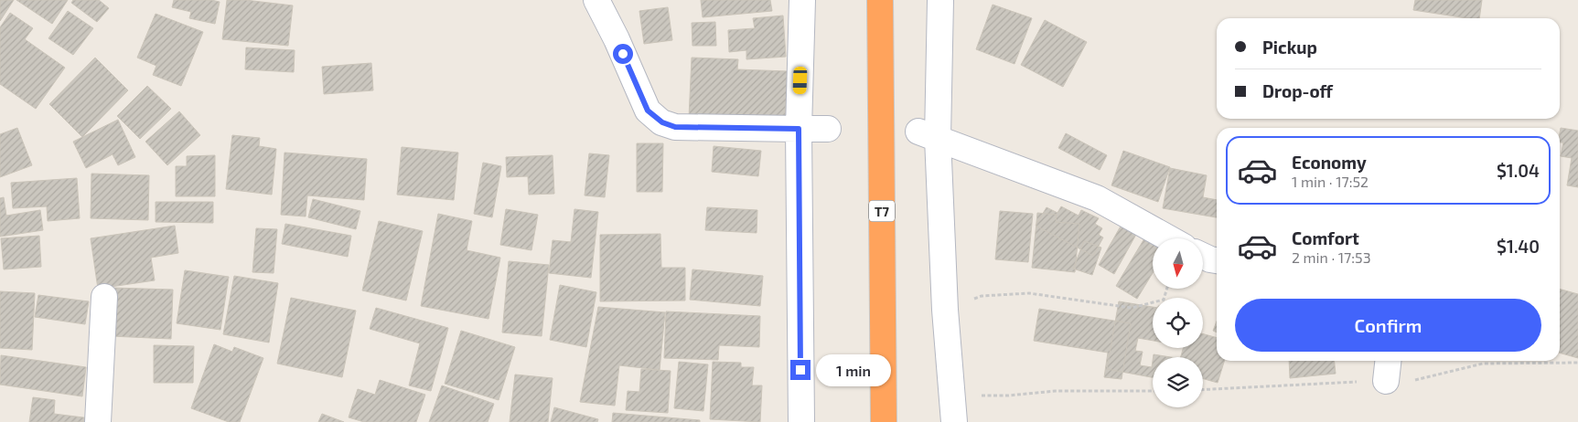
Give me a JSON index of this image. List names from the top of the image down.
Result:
{
  "streets": {
    "highway": ["T7"]
  },
  "north": "bottom",
  "page": {
    "banner": ["Pickup", "Drop-off"],
    "list": [
      {
        "name": "Economy",
        "note": "1 min · 17:52",
        "value": "$1.04"
      },
      {
        "name": "Comfort",
        "note": "2 min · 17:53",
        "value": "$1.40"
      }
    ],
    "buttons": "Confirm",
    "bubble": "1 min"
  }
}
